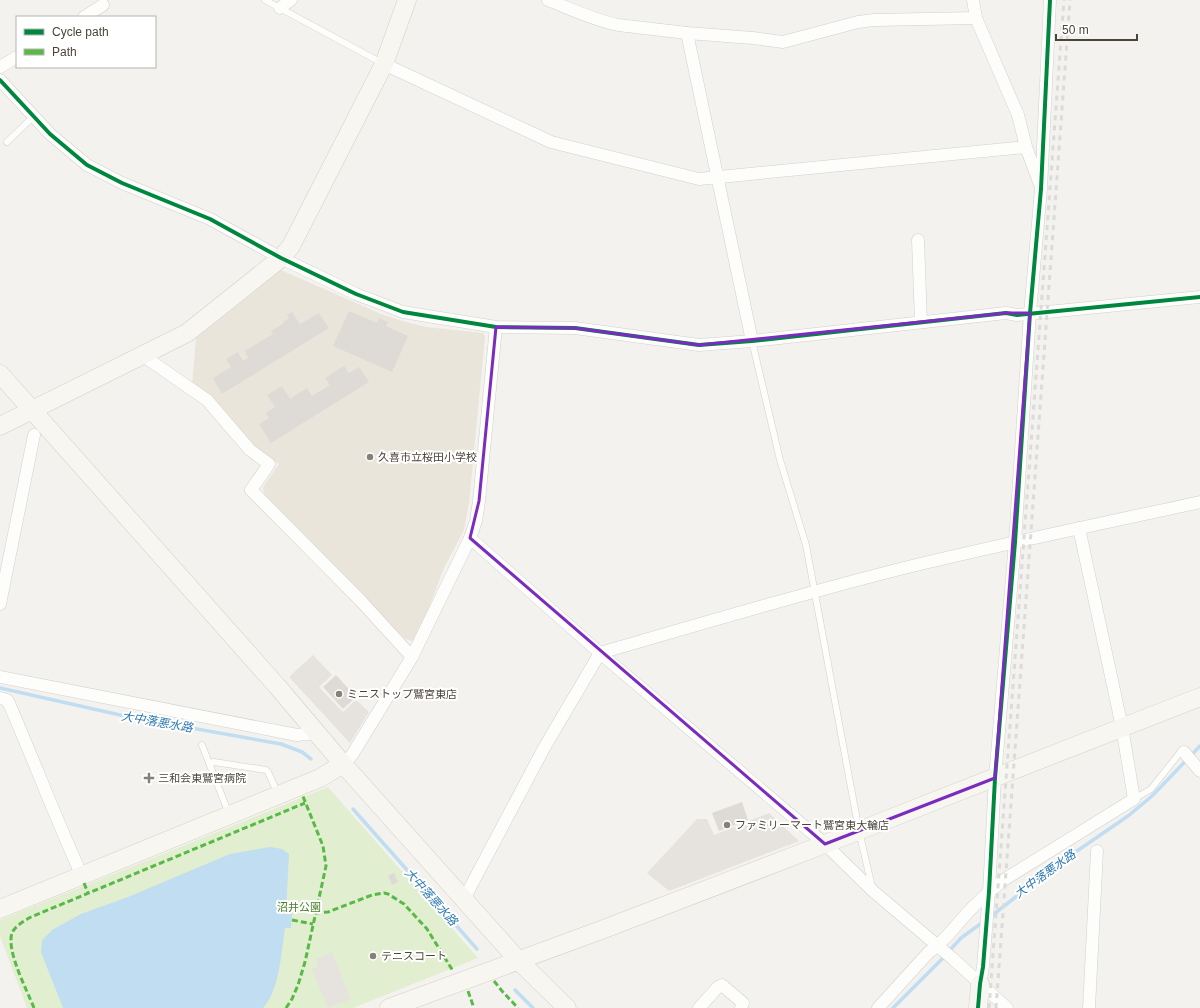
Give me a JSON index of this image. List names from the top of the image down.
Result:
{
  "water": ["大中落悪水路"],
  "parks": ["沼井公園"],
  "places": {
    "other": [
      "久喜市立桜田小学校",
      "ミニストップ鷲宮東店",
      "ファミリーマート鷲宮東大輪店",
      "テニスコート"
    ],
    "health": ["三和会東鷲宮病院"]
  },
  "legend": ["Cycle path", "Path"],
  "scale_bar": "50 m"
}
